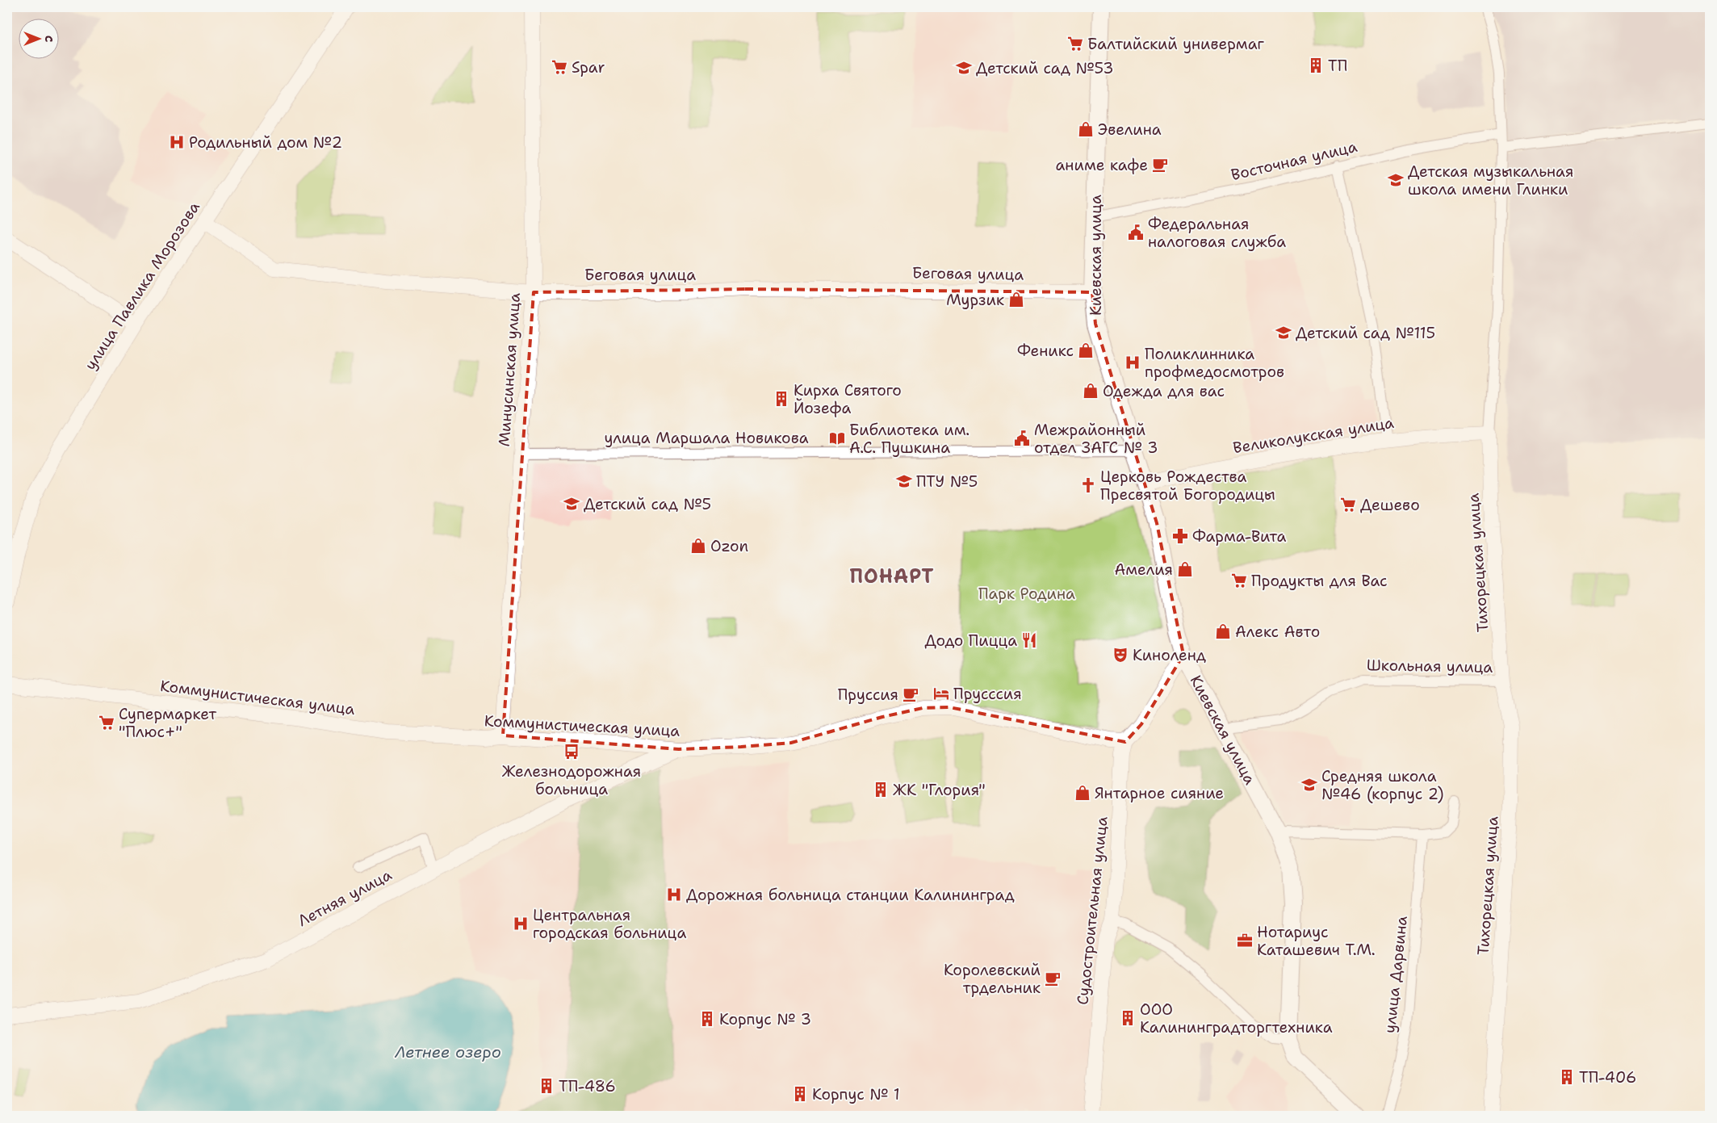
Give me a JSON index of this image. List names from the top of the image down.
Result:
{
  "streets": {
    "main road": ["Киевская улица"],
    "street": [
      "Восточная улица",
      "Беговая улица",
      "улица Павлика Морозова",
      "Минусинская улица",
      "Великолукская улица",
      "улица Маршала Новикова",
      "Тихорецкая улица",
      "Школьная улица",
      "Коммунистическая улица",
      "Летняя улица",
      "Судостроительная улица",
      "улица Дарвина"
    ]
  },
  "crossings": [
    ["Восточная улица", "Киевская улица"],
    ["Восточная улица", "Тихорецкая улица"],
    ["Киевская улица", "Беговая улица"],
    ["Киевская улица", "Великолукская улица"],
    ["Киевская улица", "улица Маршала Новикова"],
    ["Киевская улица", "Школьная улица"],
    ["Беговая улица", "улица Павлика Морозова"],
    ["Беговая улица", "Минусинская улица"],
    ["Минусинская улица", "улица Маршала Новикова"],
    ["Минусинская улица", "Коммунистическая улица"],
    ["Великолукская улица", "Тихорецкая улица"],
    ["Тихорецкая улица", "Школьная улица"],
    ["Коммунистическая улица", "Летняя улица"],
    ["Коммунистическая улица", "Судостроительная улица"]
  ],
  "districts": ["ПОНАРТ"],
  "water": ["Летнее озеро"],
  "parks": ["Парк Родина"],
  "places": {
    "supermarket": [
      "Балтийский универмаг",
      "Spar",
      "Дешево",
      "Продукты для Вас",
      "Супермаркет \"Плюс+\""
    ],
    "building": [
      "ТП",
      "Кирха Святого Йозефа",
      "ЖК \"Глория\"",
      "ООО Калининградторгтехника",
      "Корпус № 3",
      "ТП-406",
      "ТП-486",
      "Корпус № 1"
    ],
    "school or university": [
      "Детский сад №53",
      "Детская музыкальная школа имени Глинки",
      "Детский сад №115",
      "ПТУ №5",
      "Детский сад №5",
      "Средняя школа №46 (корпус 2)"
    ],
    "shop": [
      "Эвелина",
      "Мурзик",
      "Феникс",
      "Одежда для вас",
      "Ozon",
      "Амелия",
      "Алекс Авто",
      "Янтарное сияние"
    ],
    "hospital": [
      "Родильный дом №2",
      "Поликлинника профмедосмотров",
      "Дорожная больница станции Калининград",
      "Центральная городская больница"
    ],
    "cafe": ["аниме кафе", "Пруссия", "Королевский трдельник"],
    "public building": ["Федеральная налоговая служба", "Межрайонный отдел ЗАГС № 3"],
    "library": ["Библиотека им. А.С. Пушкина"],
    "church": ["Церковь Рождества Пресвятой Богородицы"],
    "pharmacy": ["Фарма-Вита"],
    "restaurant": ["Додо Пицца"],
    "theatre": ["Киноленд"],
    "hotel": ["Прусссия"],
    "bus stop": ["Железнодорожная больница"],
    "office": ["Нотариус Каташевич Т.М."]
  },
  "north": "right"
}
